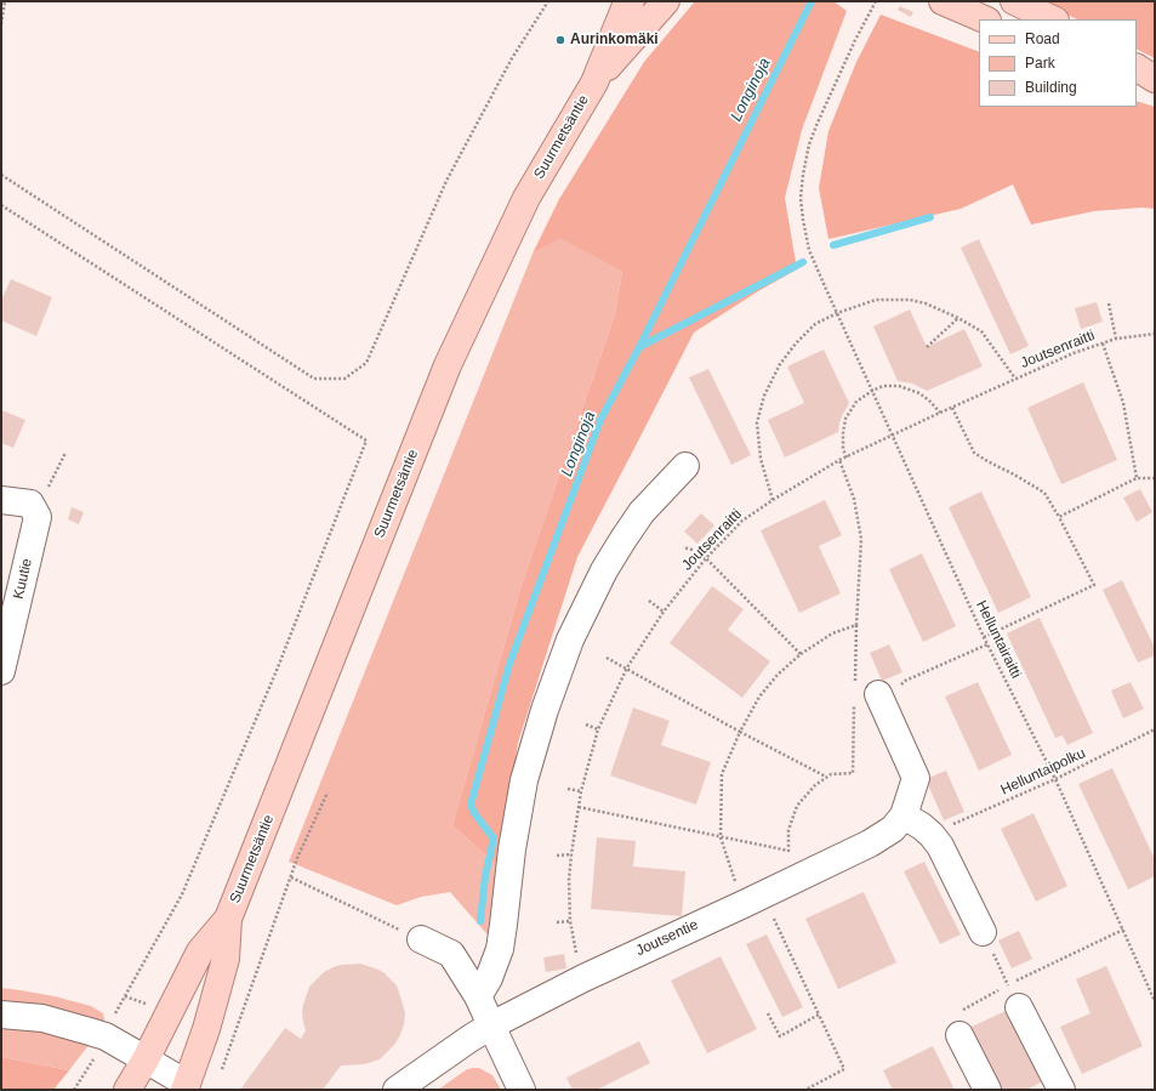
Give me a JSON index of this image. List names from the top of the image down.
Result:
{
  "streets": {
    "main road": ["Suurmetsäntie"],
    "street": ["Kuutie", "Joutsentie"],
    "path": ["Joutsenraitti", "Helluntairaitti", "Helluntaipolku"]
  },
  "crossings": [
    ["Joutsenraitti", "Helluntairaitti"],
    ["Helluntairaitti", "Helluntaipolku"]
  ],
  "water": ["Longinoja"],
  "places": ["Aurinkomäki"],
  "legend": ["Road", "Park", "Building"]
}
